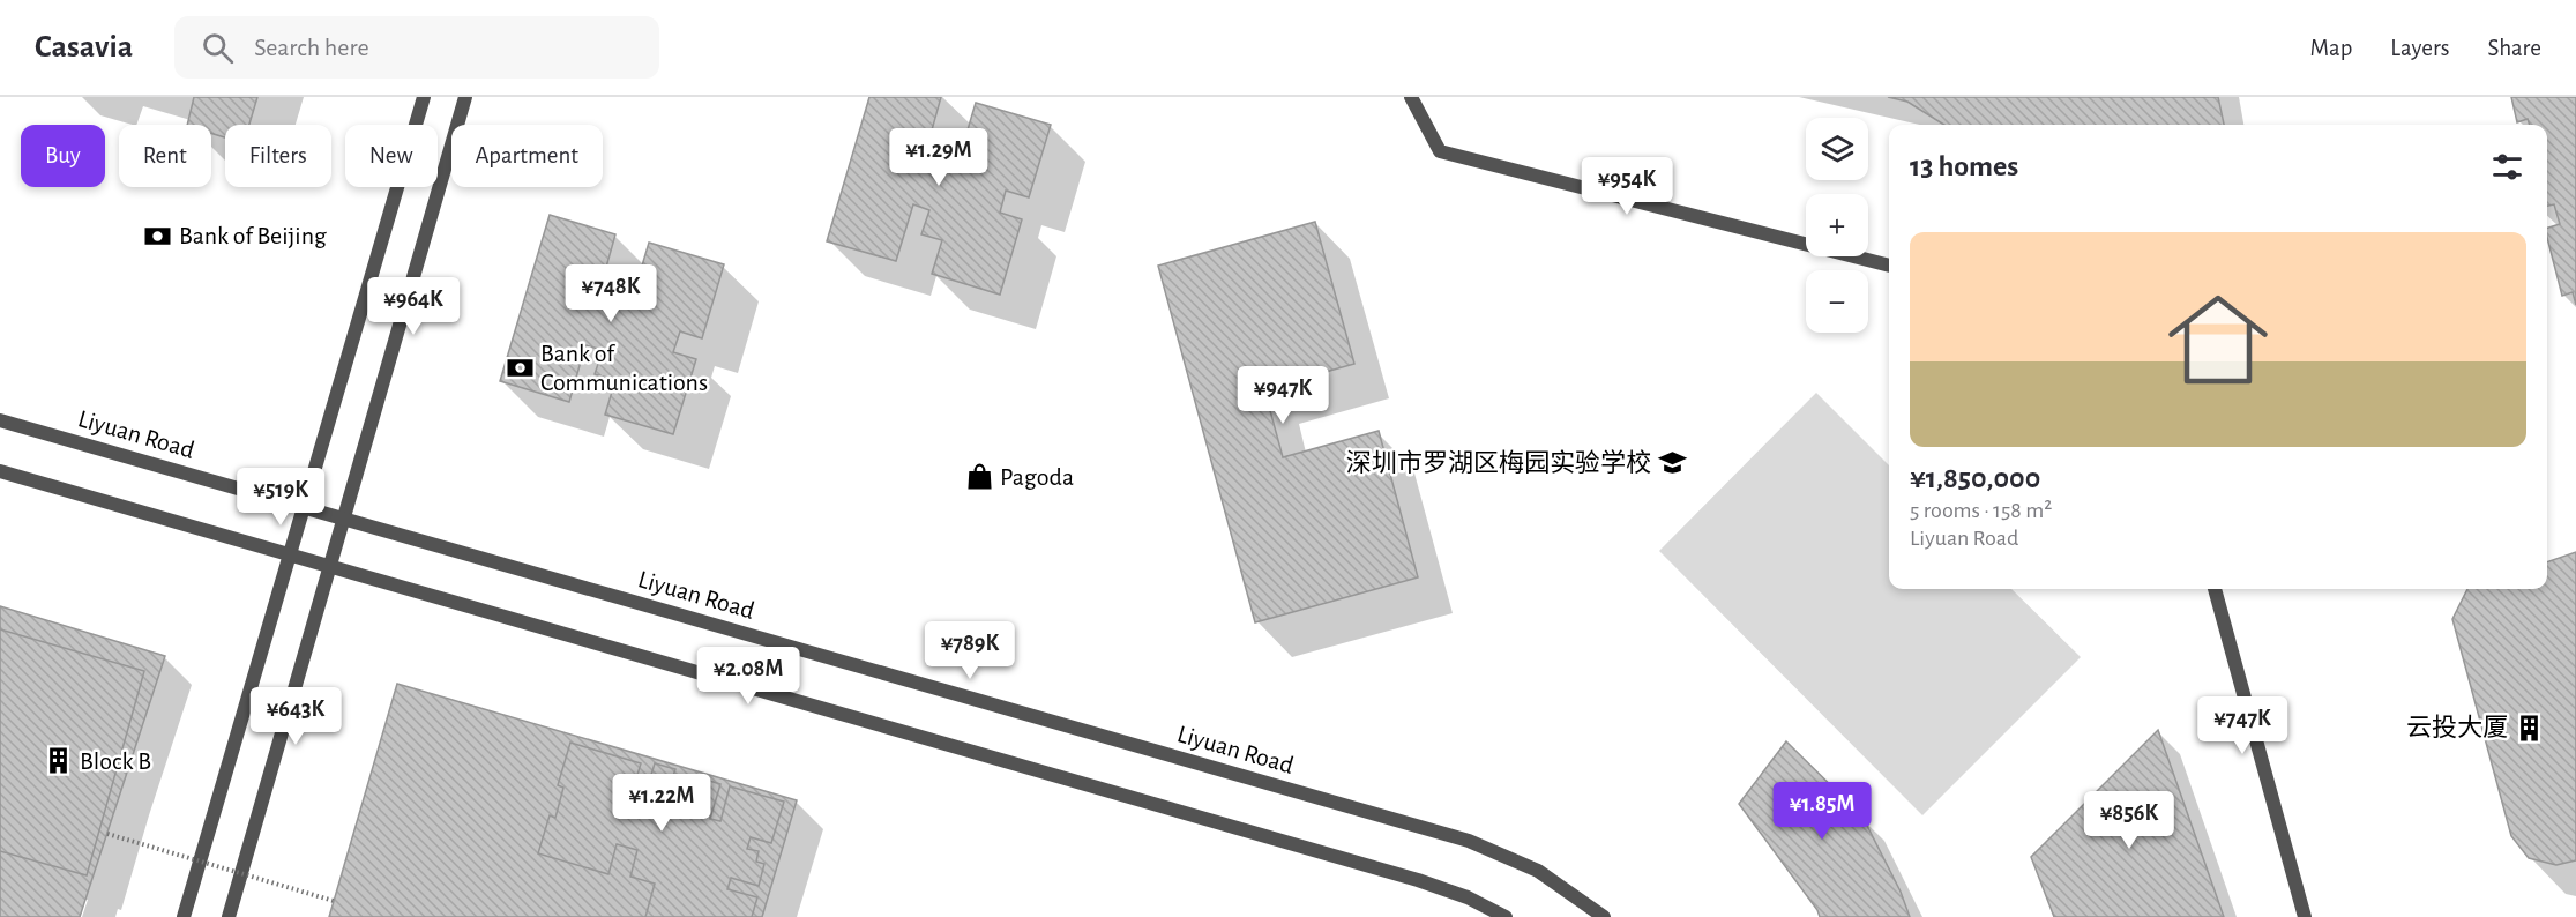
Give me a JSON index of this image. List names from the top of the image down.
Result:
{
  "streets": {
    "street": ["Liyuan Road"]
  },
  "places": {
    "bank": ["Bank of Beijing", "Bank of Communications"],
    "school or university": ["深圳市罗湖区梅园实验学校"],
    "shop": ["Pagoda"],
    "building": ["云投大厦", "Block B"]
  },
  "page": {
    "header": "Casavia",
    "search": "Search here",
    "nav": ["Map", "Layers", "Share"],
    "map_buttons": ["+", "−"],
    "chip": [
      "Buy",
      "Rent",
      "Filters",
      "New",
      "Apartment"
    ],
    "heading": "13 homes",
    "price": [
      "¥1.29M",
      "¥954K",
      "¥748K",
      "¥964K",
      "¥947K",
      "¥519K",
      "¥789K",
      "¥2.08M",
      "¥643K",
      "¥747K",
      "¥1.22M",
      "¥1.85M",
      "¥856K"
    ],
    "list": [
      {
        "name": "¥1,850,000",
        "note": "5 rooms · 158 m² · Liyuan Road"
      }
    ]
  }
}
